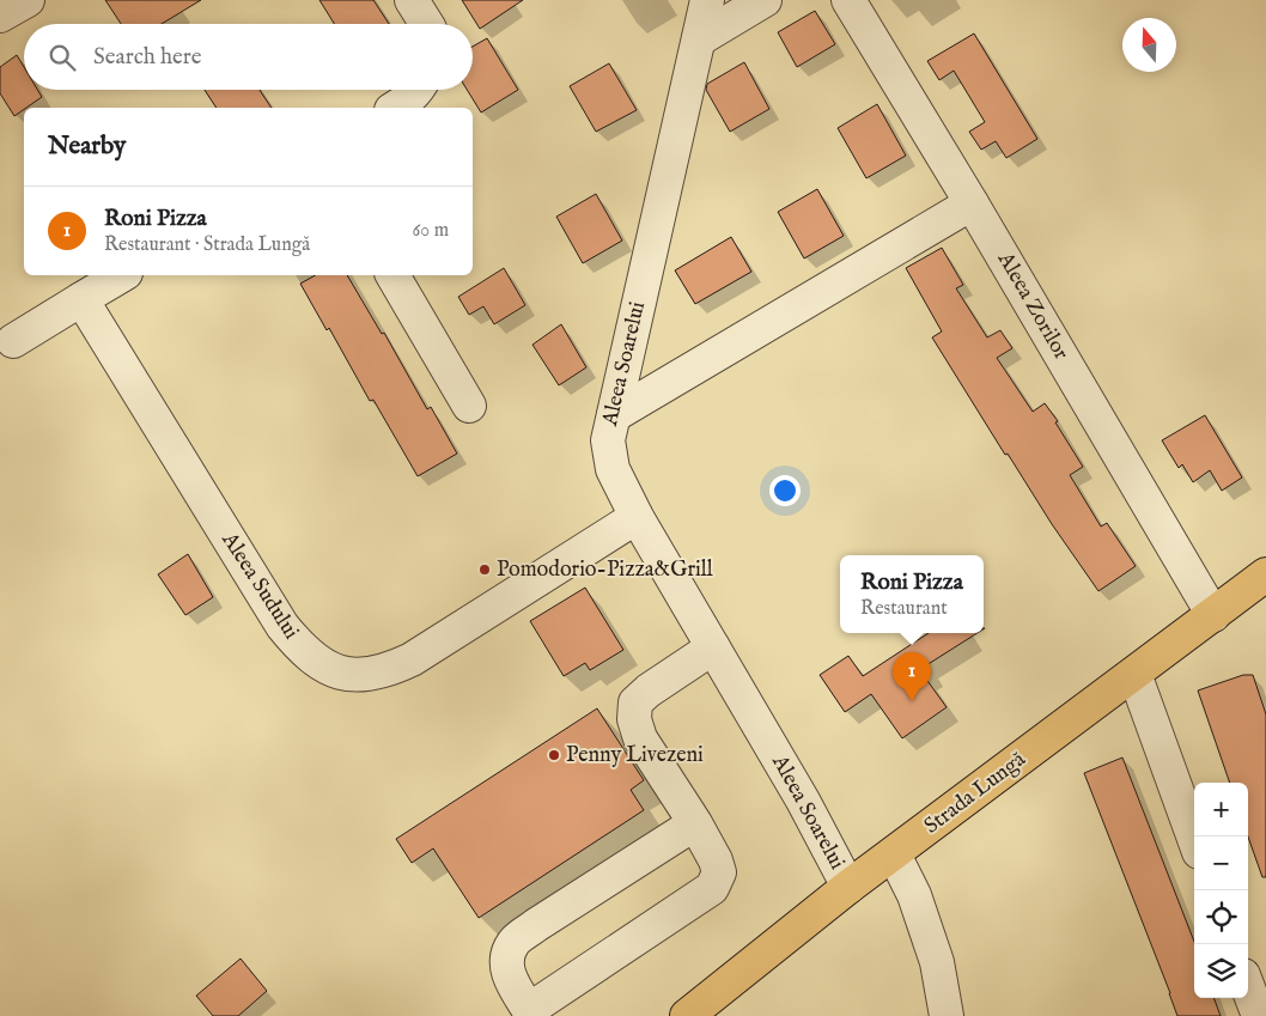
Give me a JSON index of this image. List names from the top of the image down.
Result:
{
  "streets": {
    "main road": ["Strada Lungă"],
    "street": ["Aleea Zorilor", "Aleea Soarelui", "Aleea Sudului"]
  },
  "crossings": [
    ["Aleea Zorilor", "Strada Lungă"],
    ["Aleea Soarelui", "Aleea Sudului"],
    ["Aleea Soarelui", "Strada Lungă"]
  ],
  "places": ["Pomodorio-Pizza&Grill", "Penny Livezeni"],
  "north": "top",
  "page": {
    "search": "Search here",
    "heading": "Nearby",
    "list": [
      {
        "mark": "1",
        "name": "Roni Pizza",
        "note": "Restaurant · Strada Lungă",
        "value": "60 m"
      }
    ],
    "popup": ["Roni Pizza", "Restaurant"],
    "pins": "1",
    "map_buttons": ["+", "−"]
  }
}
